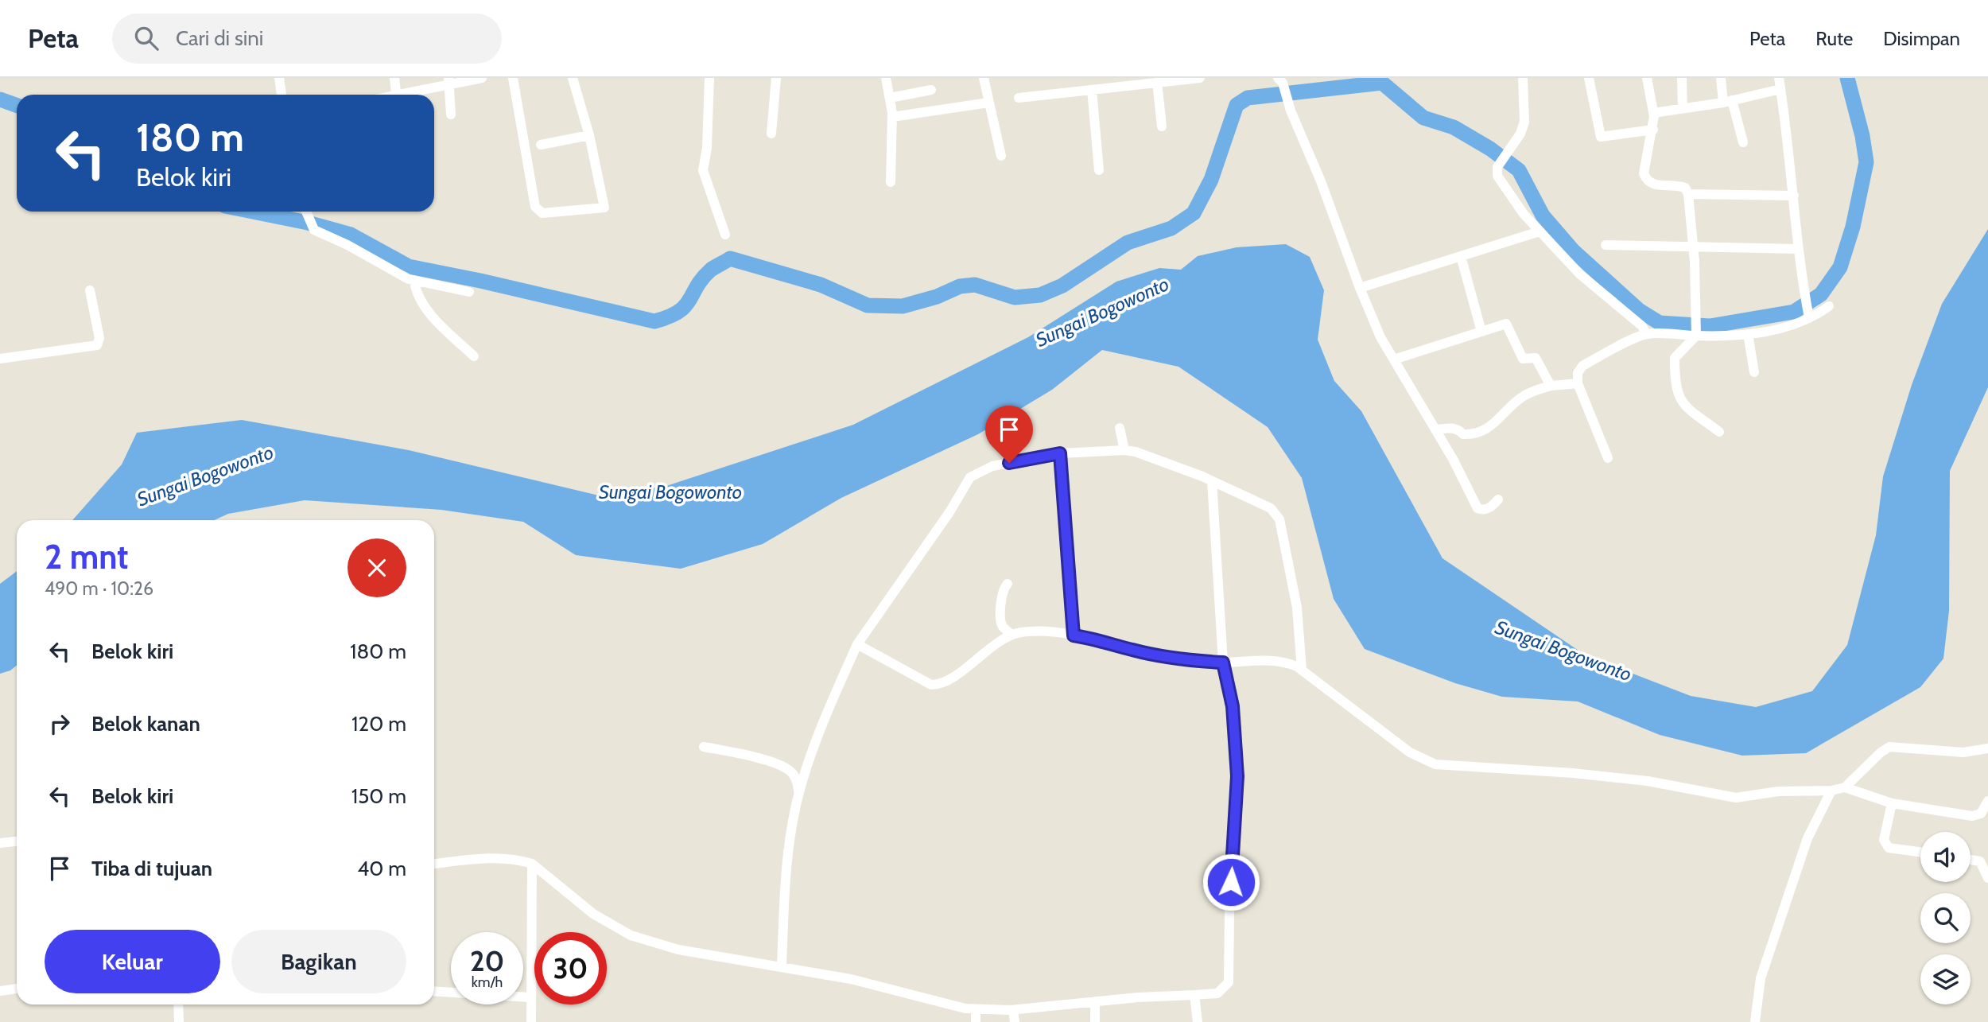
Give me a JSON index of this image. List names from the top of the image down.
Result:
{
  "water": ["Sungai Bogowonto"],
  "page": {
    "header": "Peta",
    "search": "Cari di sini",
    "nav": ["Peta", "Rute", "Disimpan"],
    "turn": ["180 m", "Belok kiri"],
    "heading": ["2 mnt", "490 m · 10:26"],
    "list": [
      {
        "name": "Belok kiri",
        "value": "180 m"
      },
      {
        "name": "Belok kanan",
        "value": "120 m"
      },
      {
        "name": "Belok kiri",
        "value": "150 m"
      },
      {
        "name": "Tiba di tujuan",
        "value": "40 m"
      }
    ],
    "buttons": ["Keluar", "Bagikan"],
    "speed": "20 km/h",
    "limit": "30"
  }
}
